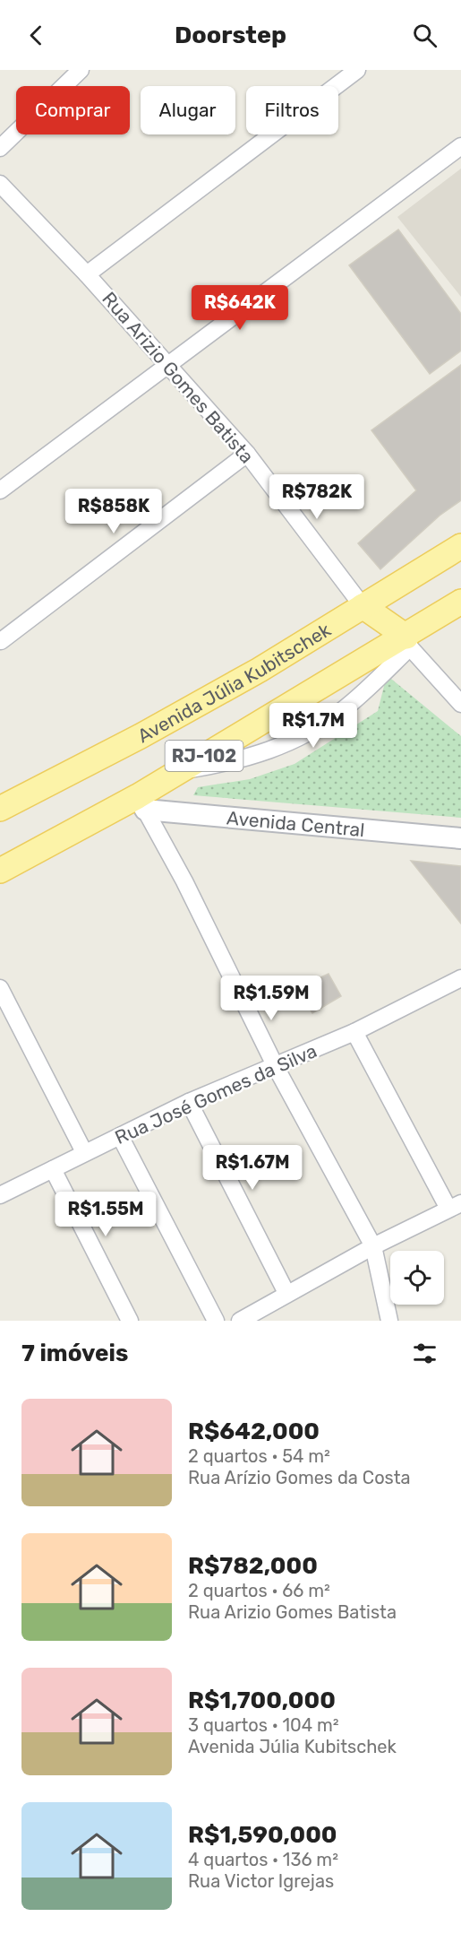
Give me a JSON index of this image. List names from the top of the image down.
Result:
{
  "streets": {
    "main road": ["Avenida Júlia Kubitschek", "RJ-102"],
    "street": ["Rua Arizio Gomes Batista", "Avenida Central", "Rua José Gomes da Silva"]
  },
  "crossings": [
    ["Rua Arizio Gomes Batista", "Avenida Júlia Kubitschek"],
    ["RJ-102", "Avenida Central"]
  ],
  "page": {
    "header": "Doorstep",
    "chip": ["Comprar", "Alugar", "Filtros"],
    "price": [
      "R$642K",
      "R$782K",
      "R$858K",
      "R$1.7M",
      "R$1.59M",
      "R$1.67M",
      "R$1.55M"
    ],
    "heading": "7 imóveis",
    "list": [
      {
        "name": "R$642,000",
        "note": "2 quartos · 54 m² · Rua Arízio Gomes da Costa"
      },
      {
        "name": "R$782,000",
        "note": "2 quartos · 66 m² · Rua Arizio Gomes Batista"
      },
      {
        "name": "R$1,700,000",
        "note": "3 quartos · 104 m² · Avenida Júlia Kubitschek"
      },
      {
        "name": "R$1,590,000",
        "note": "4 quartos · 136 m² · Rua Victor Igrejas"
      }
    ]
  }
}
